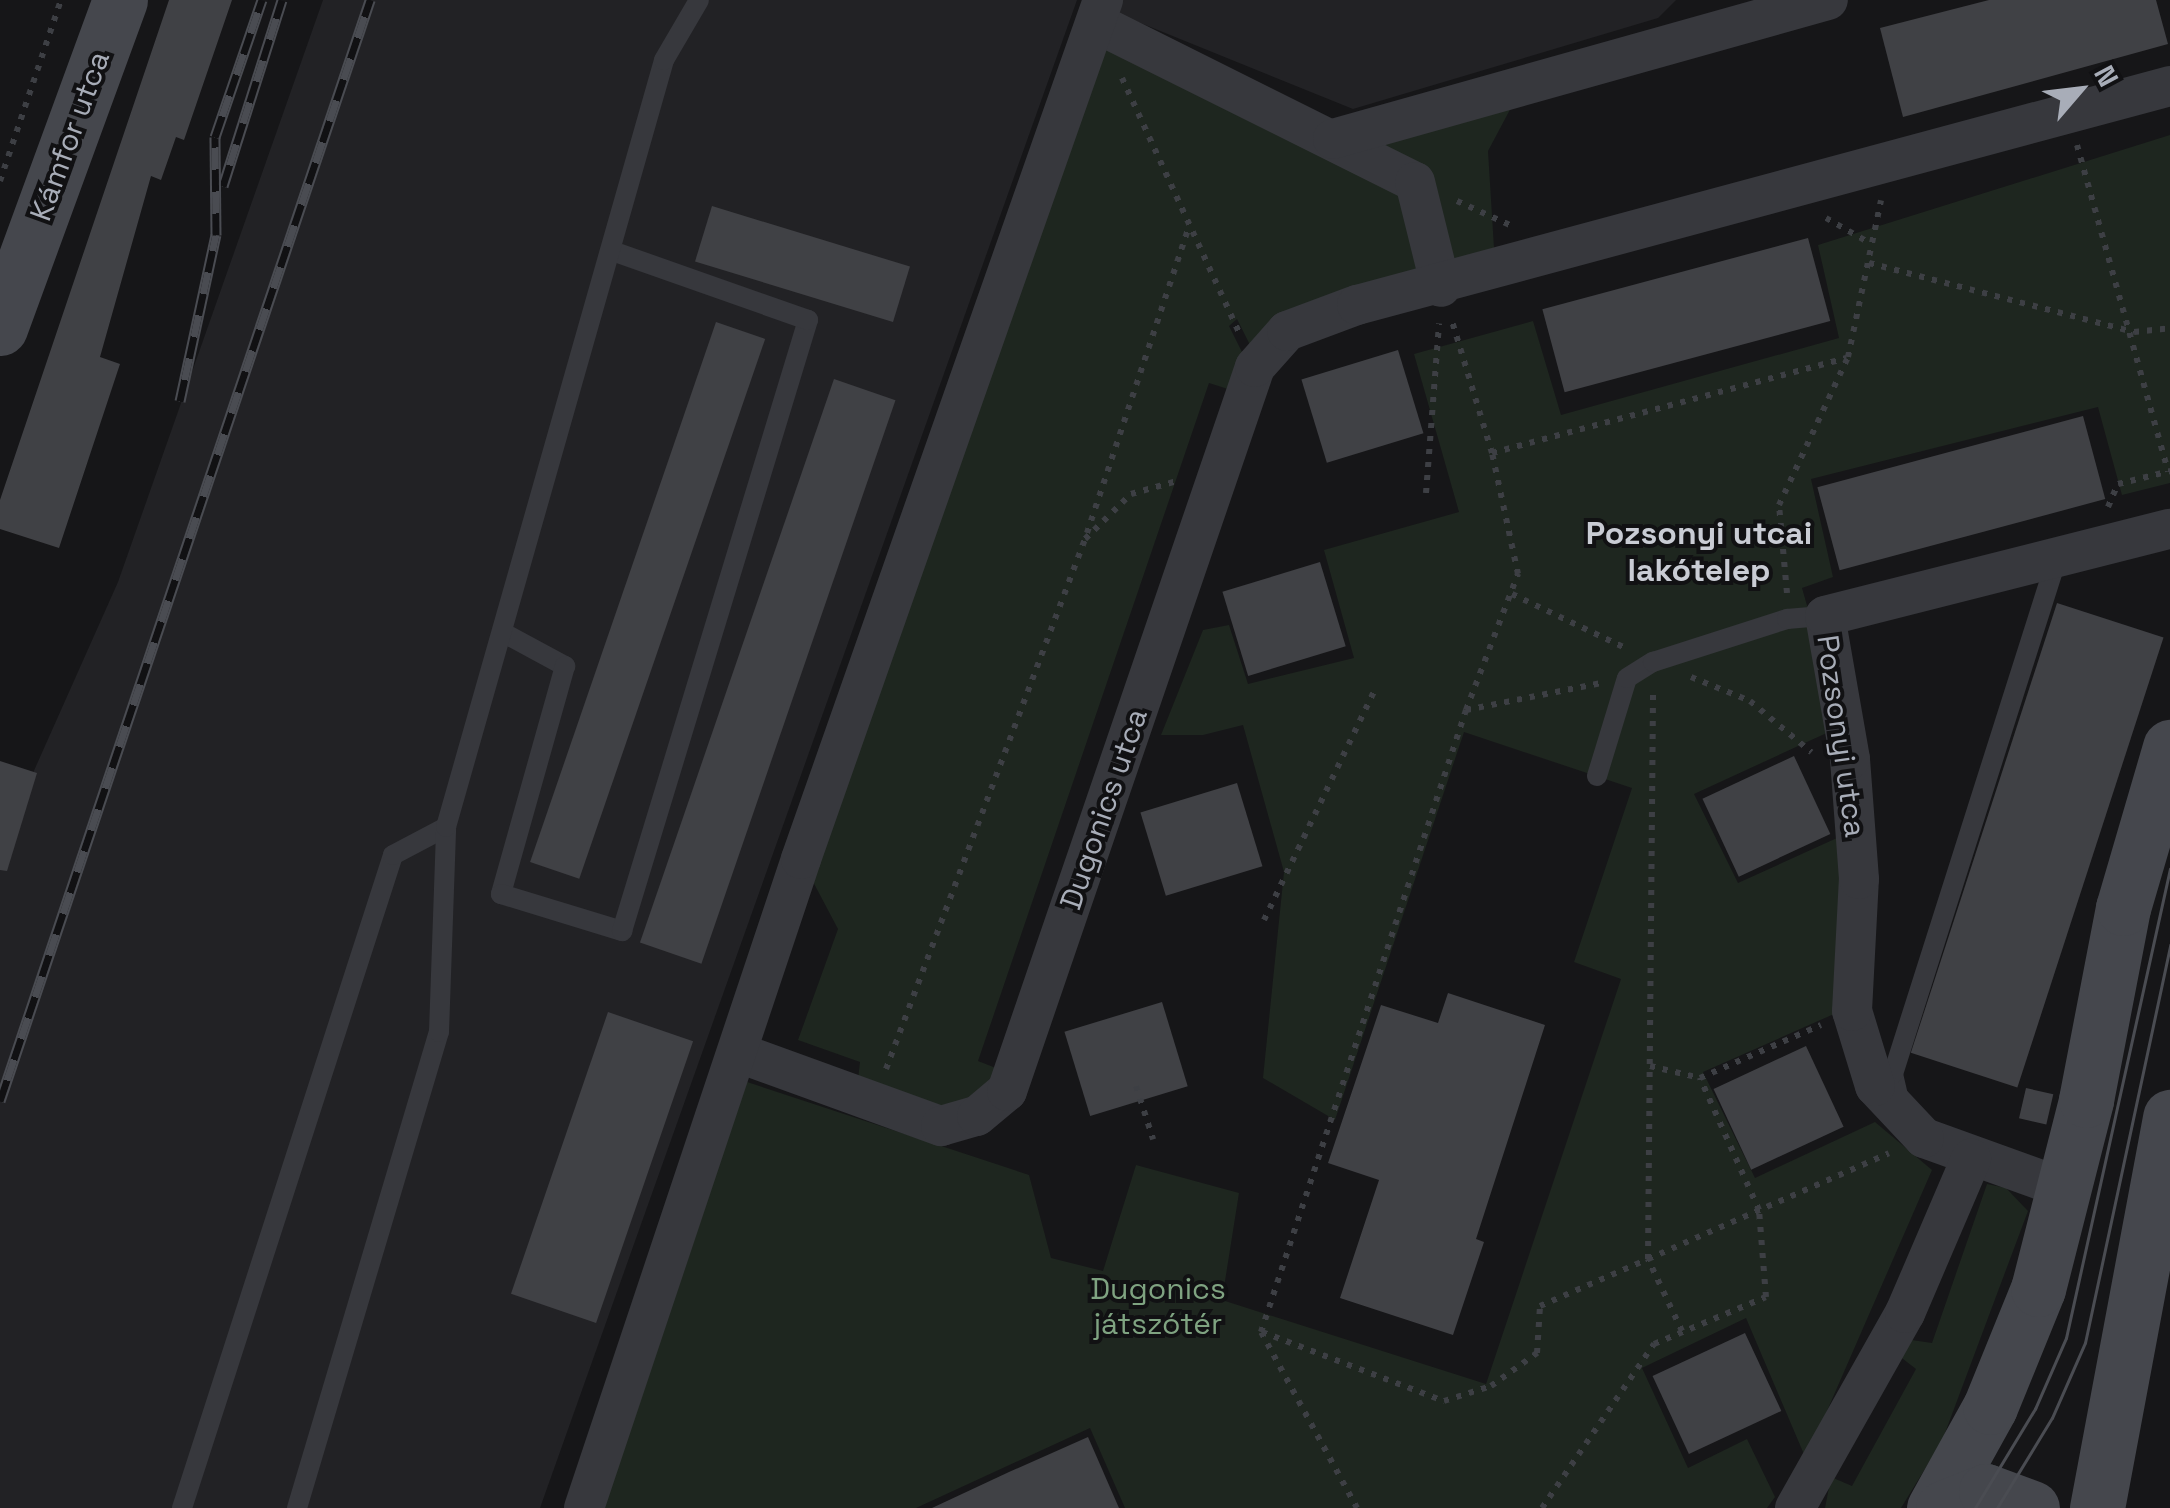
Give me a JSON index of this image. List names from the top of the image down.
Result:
{
  "streets": {
    "main road": ["Kámfor utca"],
    "street": ["Pozsonyi utca", "Dugonics utca"]
  },
  "districts": ["Pozsonyi utcai lakótelep"],
  "parks": ["Dugonics játszótér"],
  "north": "top right"
}
